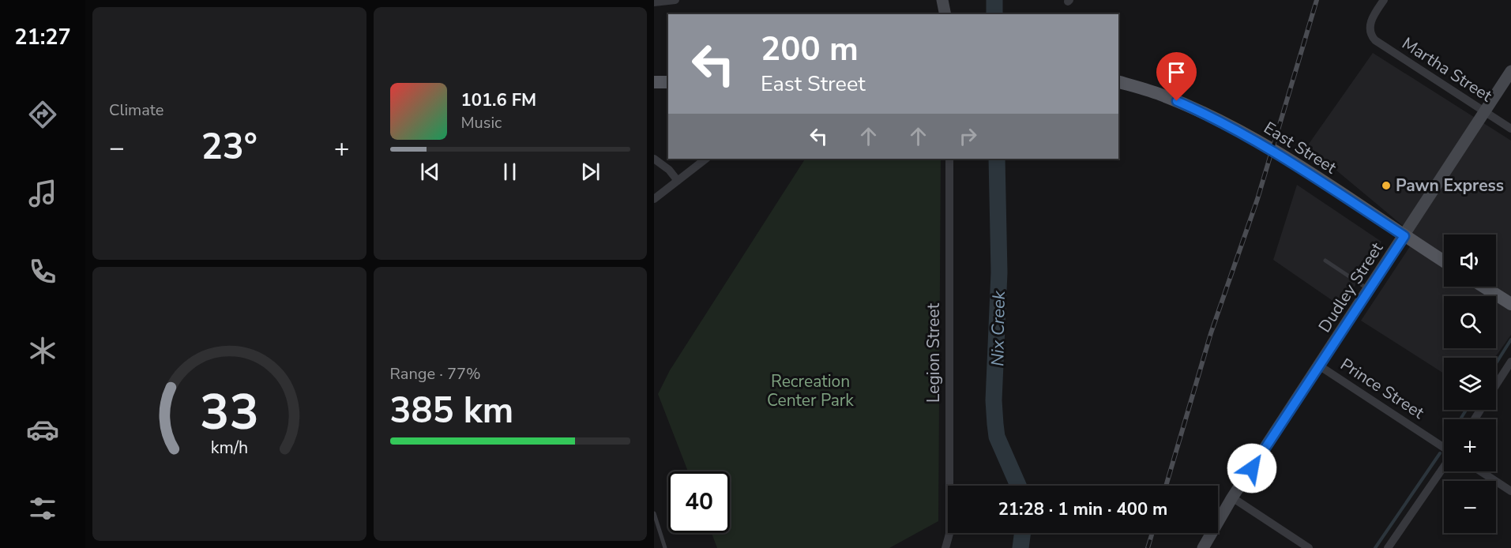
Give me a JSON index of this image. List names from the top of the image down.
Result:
{
  "streets": {
    "main road": ["East Street"],
    "street": [
      "Martha Street",
      "Dudley Street",
      "Legion Street",
      "Prince Street"
    ]
  },
  "crossings": [
    ["Martha Street", "Dudley Street"],
    ["East Street", "Dudley Street"],
    ["Dudley Street", "Prince Street"]
  ],
  "water": ["Nix Creek"],
  "parks": ["Recreation Center Park"],
  "places": ["Pawn Express"],
  "page": {
    "tabs": "21:27",
    "tile": [
      "Climate",
      ["Range · 77%", "385 km"]
    ],
    "turn": ["200 m", "East Street"],
    "song": ["101.6 FM", "Music"],
    "heat": ["−", "23°", "+"],
    "map_buttons": ["+", "−"],
    "limit": "40",
    "trip": "21:28 · 1 min · 400 m",
    "gauge": ["33", "km/h"]
  }
}
